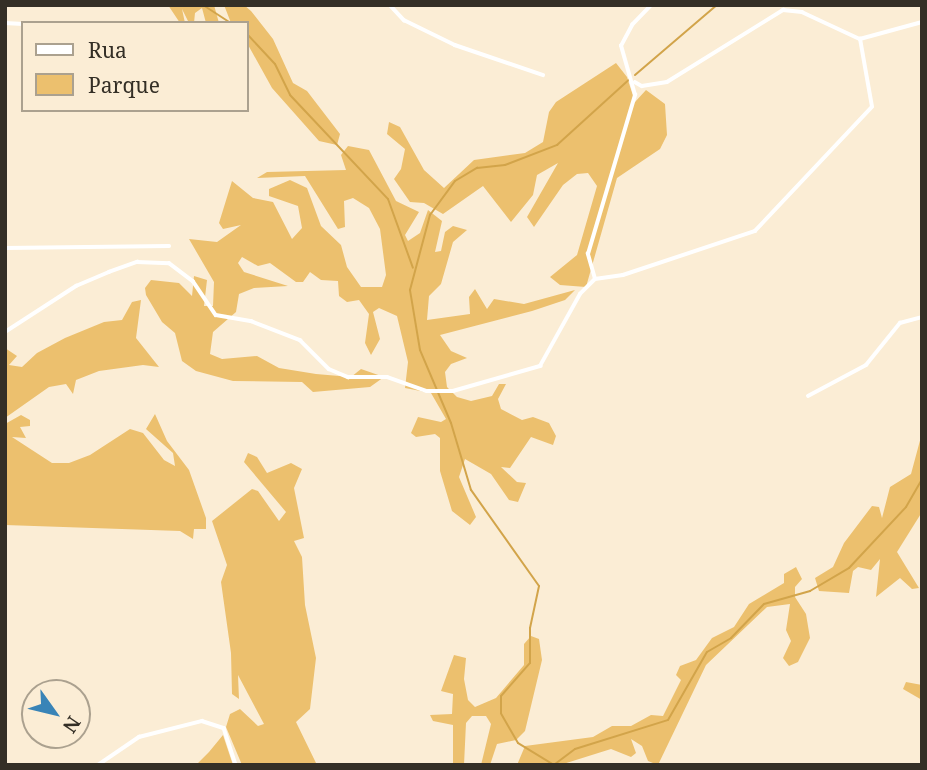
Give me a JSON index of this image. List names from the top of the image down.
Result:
{
  "legend": ["Rua", "Parque"],
  "north": "bottom right"
}
